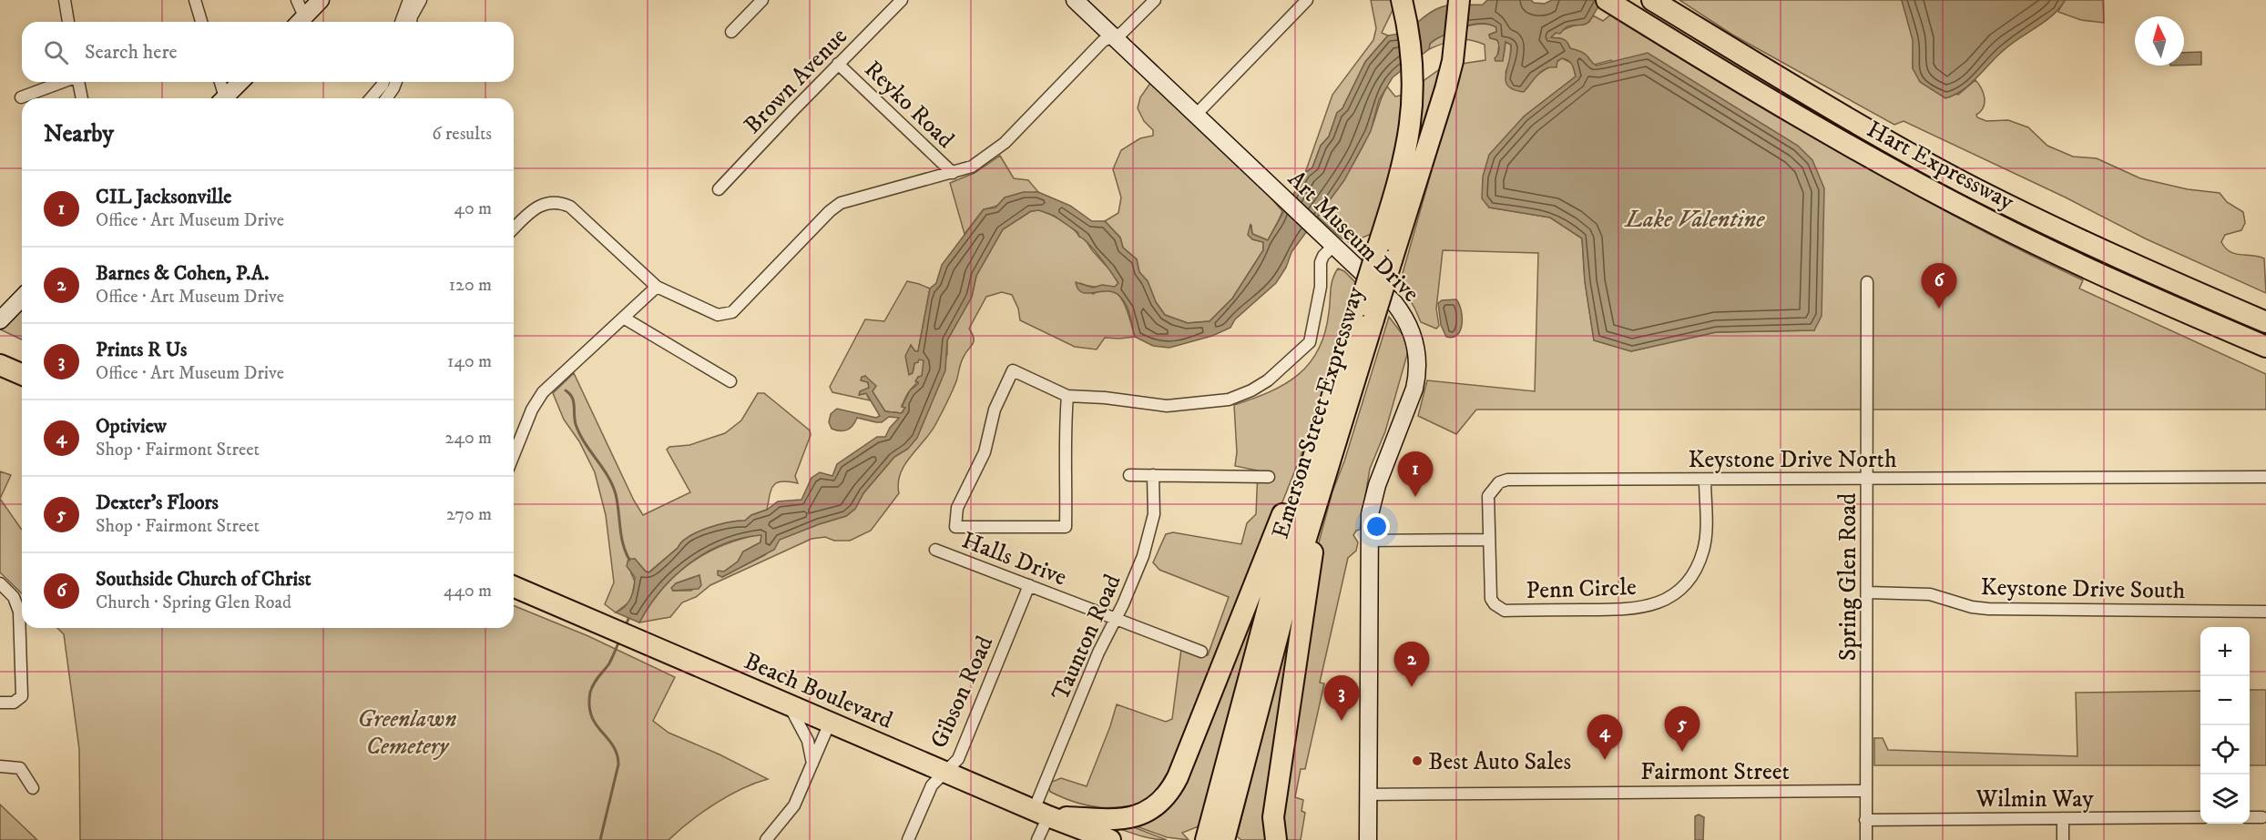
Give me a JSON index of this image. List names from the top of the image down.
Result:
{
  "streets": {
    "highway": ["Hart Expressway", "Emerson Street Expressway", "Beach Boulevard"],
    "street": [
      "Brown Avenue",
      "Reyko Road",
      "Art Museum Drive",
      "Keystone Drive North",
      "Halls Drive",
      "Spring Glen Road",
      "Penn Circle",
      "Keystone Drive South",
      "Taunton Road",
      "Gibson Road",
      "Fairmont Street",
      "Wilmin Way"
    ]
  },
  "crossings": [
    ["Brown Avenue", "Reyko Road"],
    ["Art Museum Drive", "Fairmont Street"],
    ["Keystone Drive North", "Spring Glen Road"],
    ["Keystone Drive North", "Penn Circle"],
    ["Halls Drive", "Taunton Road"],
    ["Halls Drive", "Gibson Road"],
    ["Spring Glen Road", "Keystone Drive South"],
    ["Spring Glen Road", "Fairmont Street"],
    ["Spring Glen Road", "Wilmin Way"],
    ["Taunton Road", "Beach Boulevard"],
    ["Beach Boulevard", "Gibson Road"]
  ],
  "water": ["Lake Valentine"],
  "parks": ["Greenlawn Cemetery"],
  "places": ["Best Auto Sales"],
  "north": "top",
  "page": {
    "search": "Search here",
    "heading": ["Nearby", "6 results"],
    "list": [
      {
        "mark": "1",
        "name": "CIL Jacksonville",
        "note": "Office · Art Museum Drive",
        "value": "40 m"
      },
      {
        "mark": "2",
        "name": "Barnes & Cohen, P.A.",
        "note": "Office · Art Museum Drive",
        "value": "120 m"
      },
      {
        "mark": "3",
        "name": "Prints R Us",
        "note": "Office · Art Museum Drive",
        "value": "140 m"
      },
      {
        "mark": "4",
        "name": "Optiview",
        "note": "Shop · Fairmont Street",
        "value": "240 m"
      },
      {
        "mark": "5",
        "name": "Dexter's Floors",
        "note": "Shop · Fairmont Street",
        "value": "270 m"
      },
      {
        "mark": "6",
        "name": "Southside Church of Christ",
        "note": "Church · Spring Glen Road",
        "value": "440 m"
      }
    ],
    "pins": [
      "6",
      "1",
      "2",
      "3",
      "5",
      "4"
    ],
    "map_buttons": ["+", "−"]
  }
}
